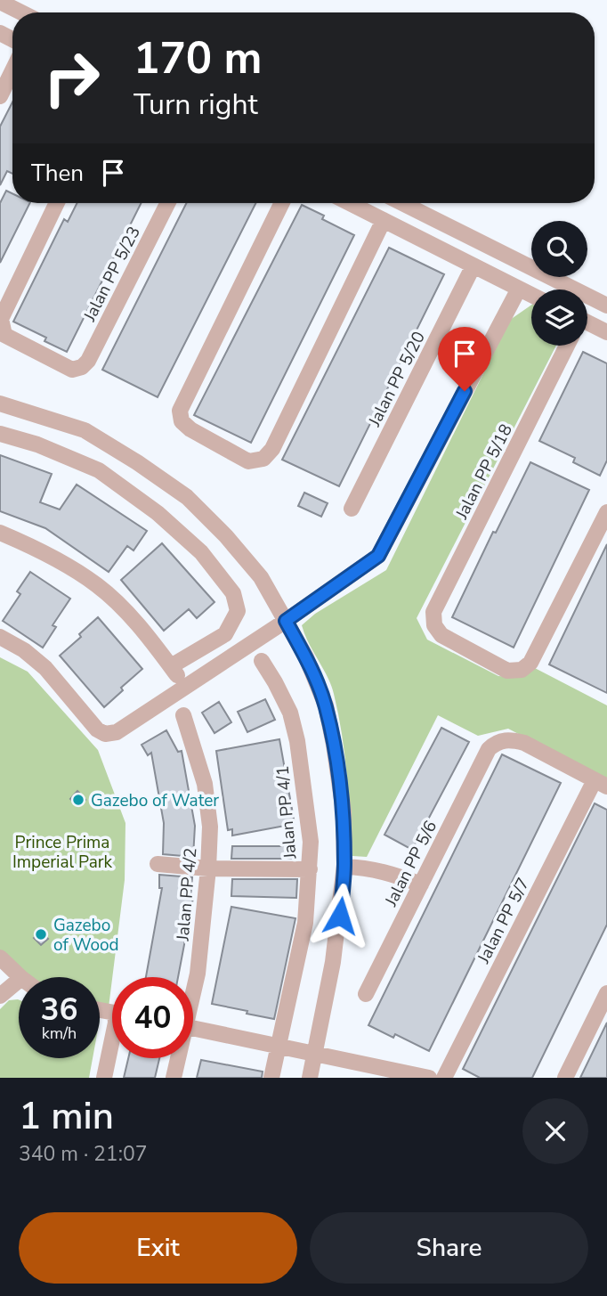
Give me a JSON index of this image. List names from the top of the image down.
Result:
{
  "streets": {
    "street": [
      "Jalan PP 5/23",
      "Jalan PP 5/20",
      "Jalan PP 5/18",
      "Jalan PP 4/1",
      "Jalan PP 5/6",
      "Jalan PP 4/2",
      "Jalan PP 5/7"
    ]
  },
  "crossings": [
    ["Jalan PP 5/6", "Jalan PP 5/7"]
  ],
  "parks": ["Prince Prima Imperial Park"],
  "places": ["Gazebo of Water", "Gazebo of Wood"],
  "page": {
    "turn": ["170 m", "Turn right"],
    "then": "Then",
    "speed": "36 km/h",
    "limit": "40",
    "heading": ["1 min", "340 m · 21:07"],
    "buttons": ["Exit", "Share"]
  }
}
